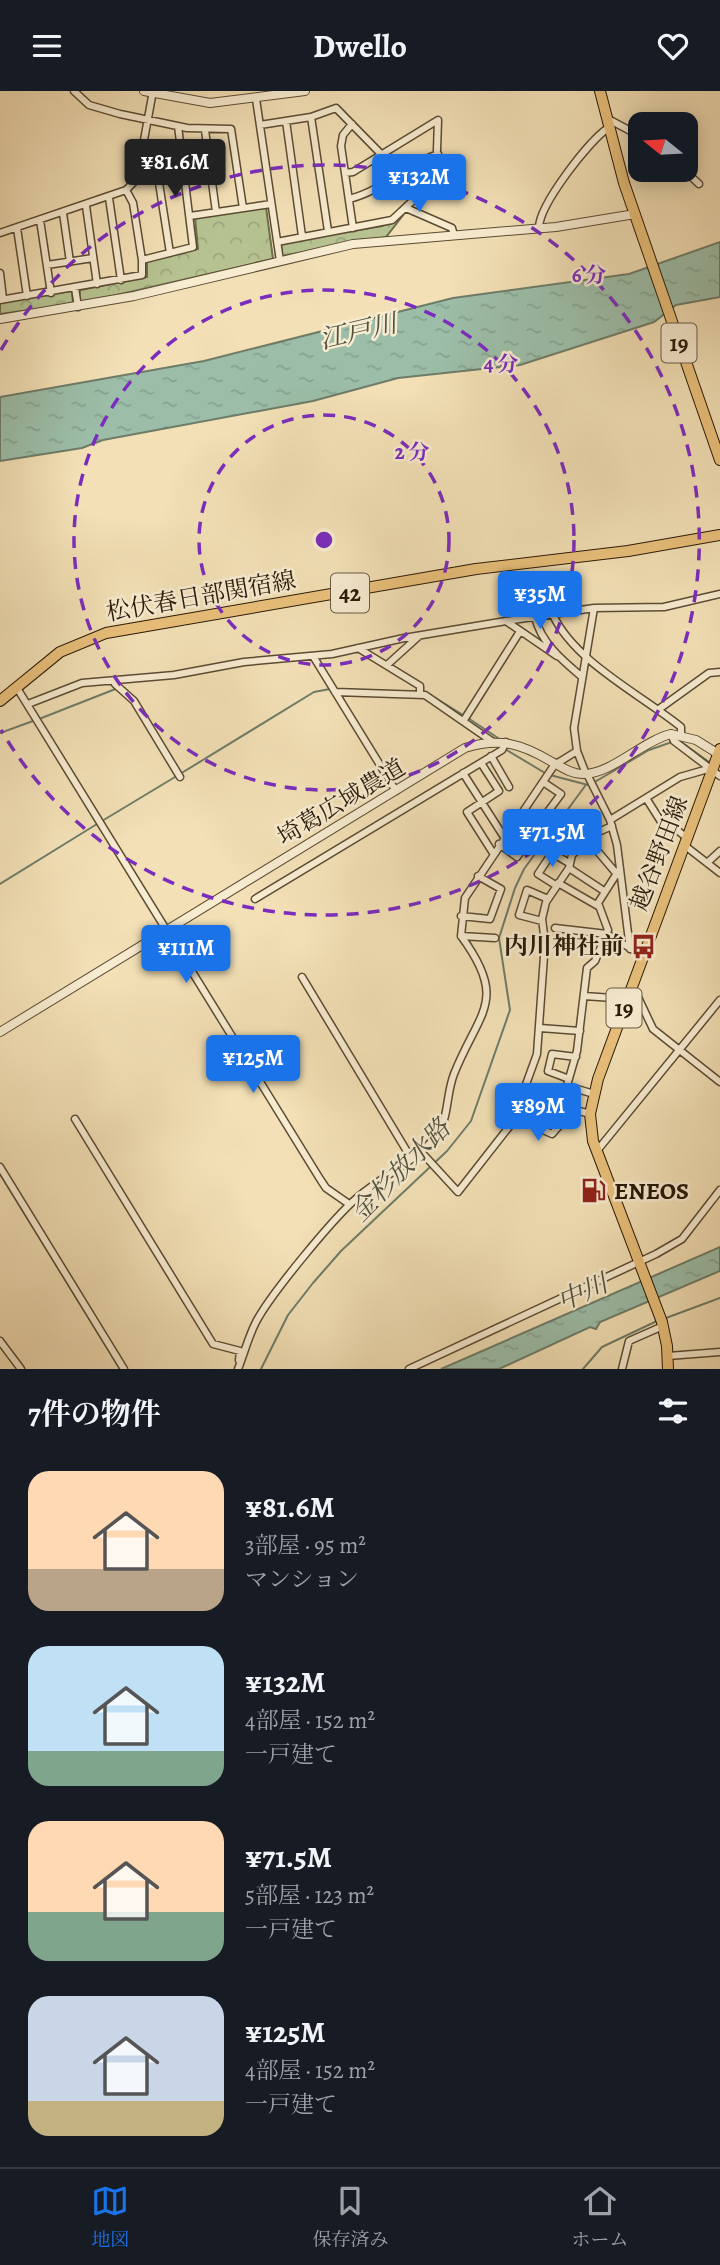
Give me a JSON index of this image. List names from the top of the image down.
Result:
{
  "streets": {
    "main road": [
      "19",
      "42",
      "松伏春日部関宿線",
      "越谷野田線"
    ],
    "street": ["埼葛広域農道"]
  },
  "water": ["江戸川", "金杉放水路", "中川"],
  "places": {
    "bus stop": ["内川神社前"],
    "fuel station": ["ENEOS"]
  },
  "north": "left",
  "page": {
    "header": "Dwello",
    "price": [
      "¥81.6M",
      "¥132M",
      "¥35M",
      "¥71.5M",
      "¥111M",
      "¥125M",
      "¥89M"
    ],
    "heading": "7件の物件",
    "list": [
      {
        "name": "¥81.6M",
        "note": "3部屋 · 95 m² · マンション"
      },
      {
        "name": "¥132M",
        "note": "4部屋 · 152 m² · 一戸建て"
      },
      {
        "name": "¥71.5M",
        "note": "5部屋 · 123 m² · 一戸建て"
      },
      {
        "name": "¥125M",
        "note": "4部屋 · 152 m² · 一戸建て"
      }
    ],
    "tabs": ["地図", "保存済み", "ホーム"]
  },
  "rings": ["6 分", "4 分", "2 分"]
}
